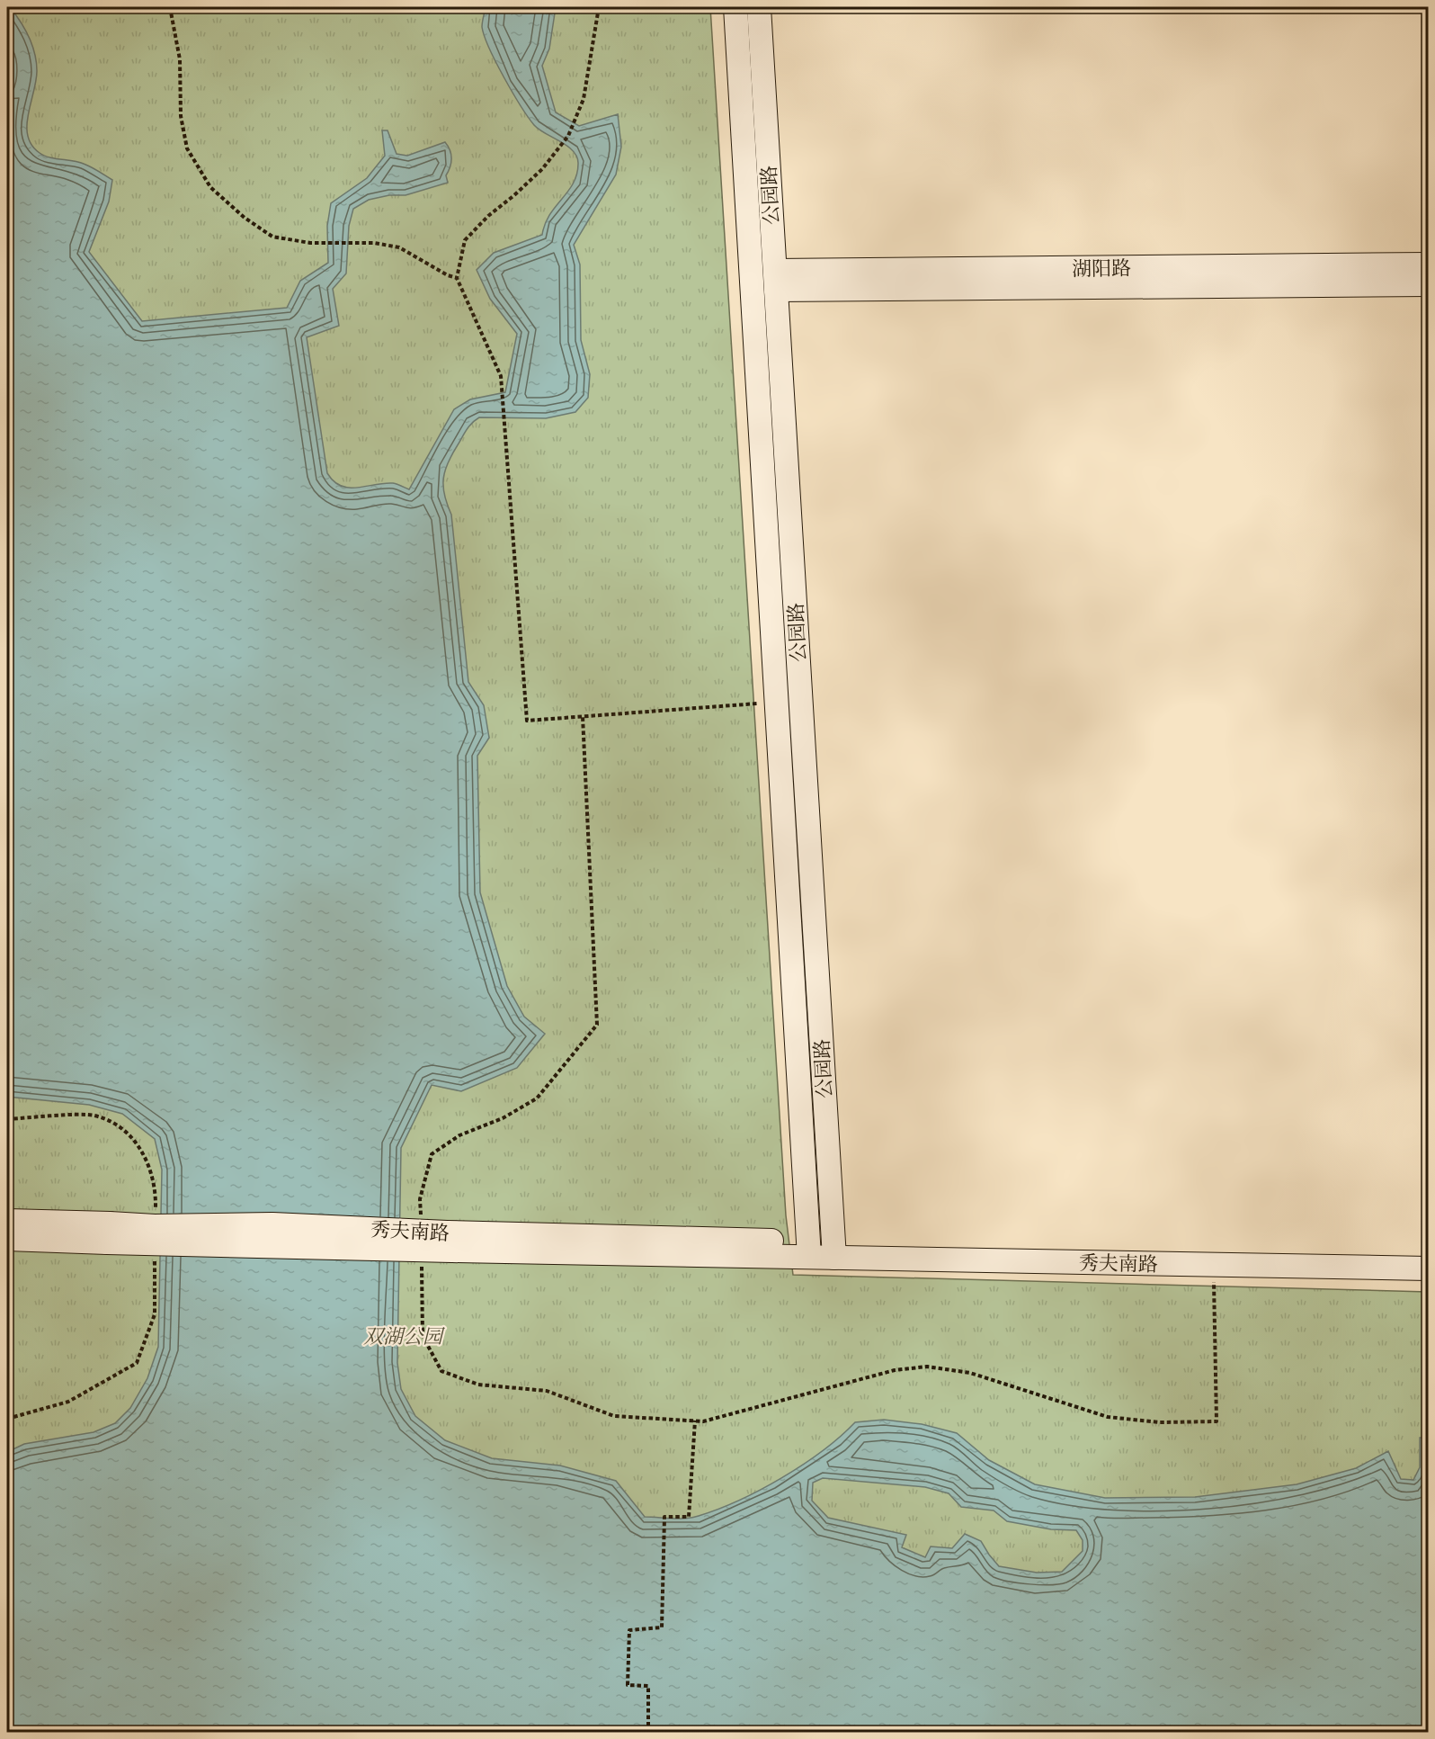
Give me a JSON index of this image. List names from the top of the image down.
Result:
{
  "streets": {
    "street": ["公园路", "湖阳路", "秀夫南路"]
  },
  "crossings": [
    ["公园路", "湖阳路"],
    ["公园路", "秀夫南路"]
  ],
  "parks": ["双湖公园"]
}
